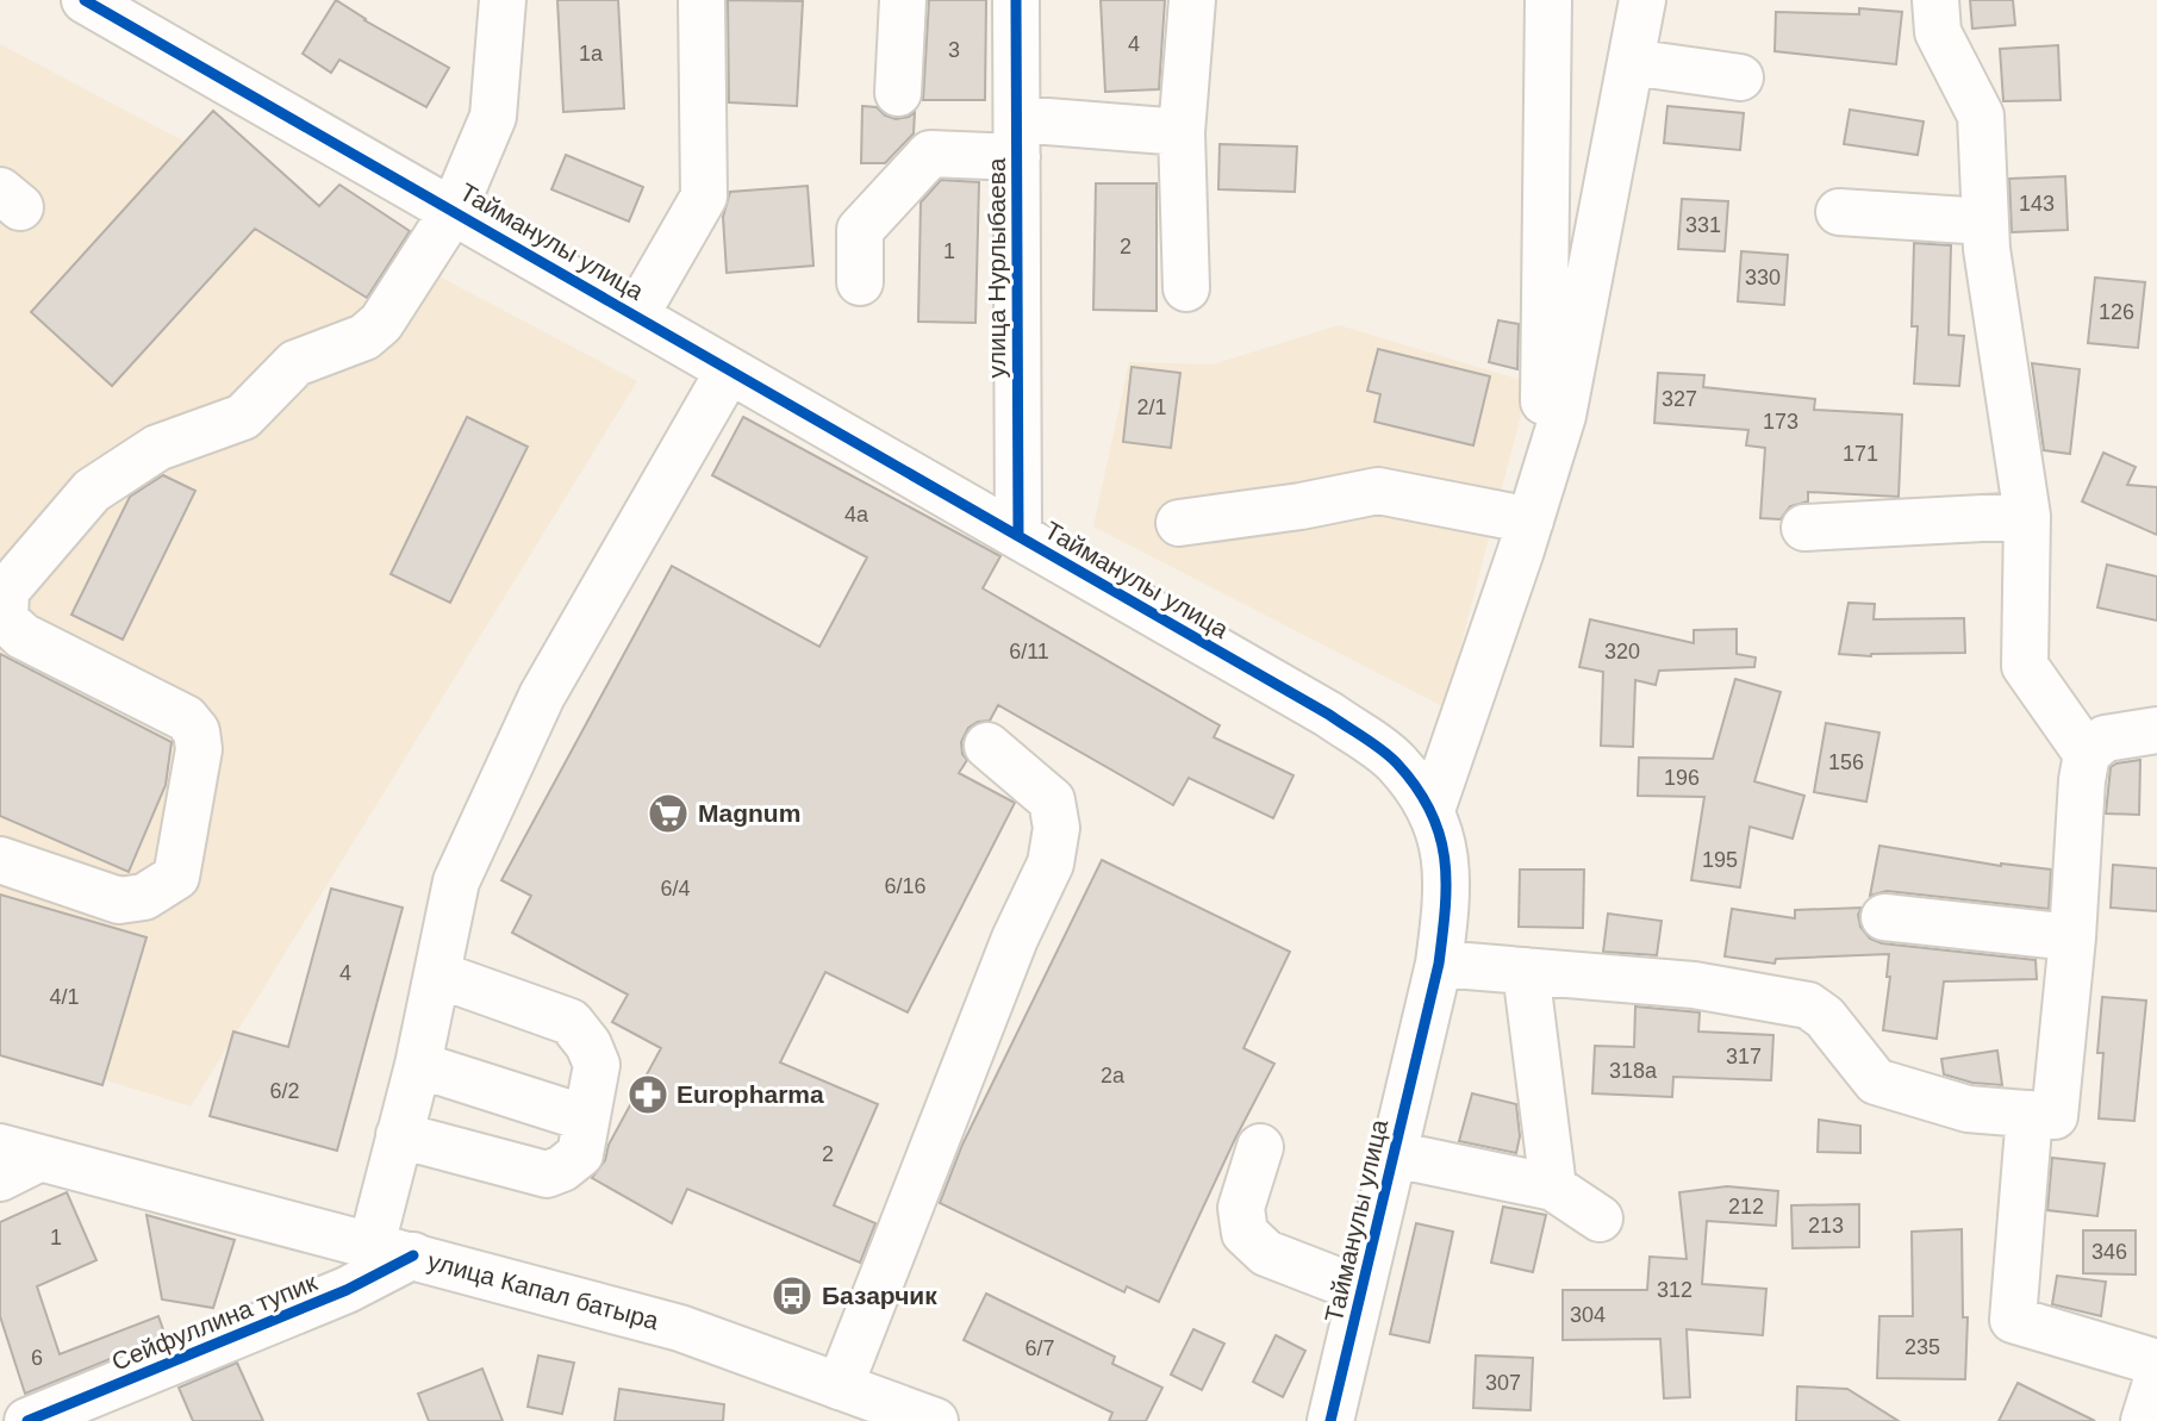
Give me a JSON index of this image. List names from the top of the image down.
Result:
{
  "streets": {
    "street": [
      "Тайманулы улица",
      "улица Нурлыбаева",
      "улица Капал батыра",
      "Сейфуллина тупик"
    ]
  },
  "crossings": [
    ["Тайманулы улица", "улица Нурлыбаева"],
    ["улица Капал батыра", "Сейфуллина тупик"]
  ],
  "places": {
    "supermarket": ["Magnum"],
    "pharmacy": ["Europharma"],
    "bus stop": ["Базарчик"]
  },
  "house_numbers": [
    "4",
    "3",
    "1а",
    "143",
    "331",
    "2",
    "1",
    "330",
    "126",
    "327",
    "2/1",
    "173",
    "171",
    "4а",
    "6/11",
    "320",
    "156",
    "196",
    "195",
    "6/16",
    "6/4",
    "4",
    "4/1",
    "317",
    "318а",
    "2а",
    "6/2",
    "2",
    "212",
    "213",
    "1",
    "346",
    "312",
    "304",
    "235",
    "6/7",
    "6",
    "307"
  ]
}
